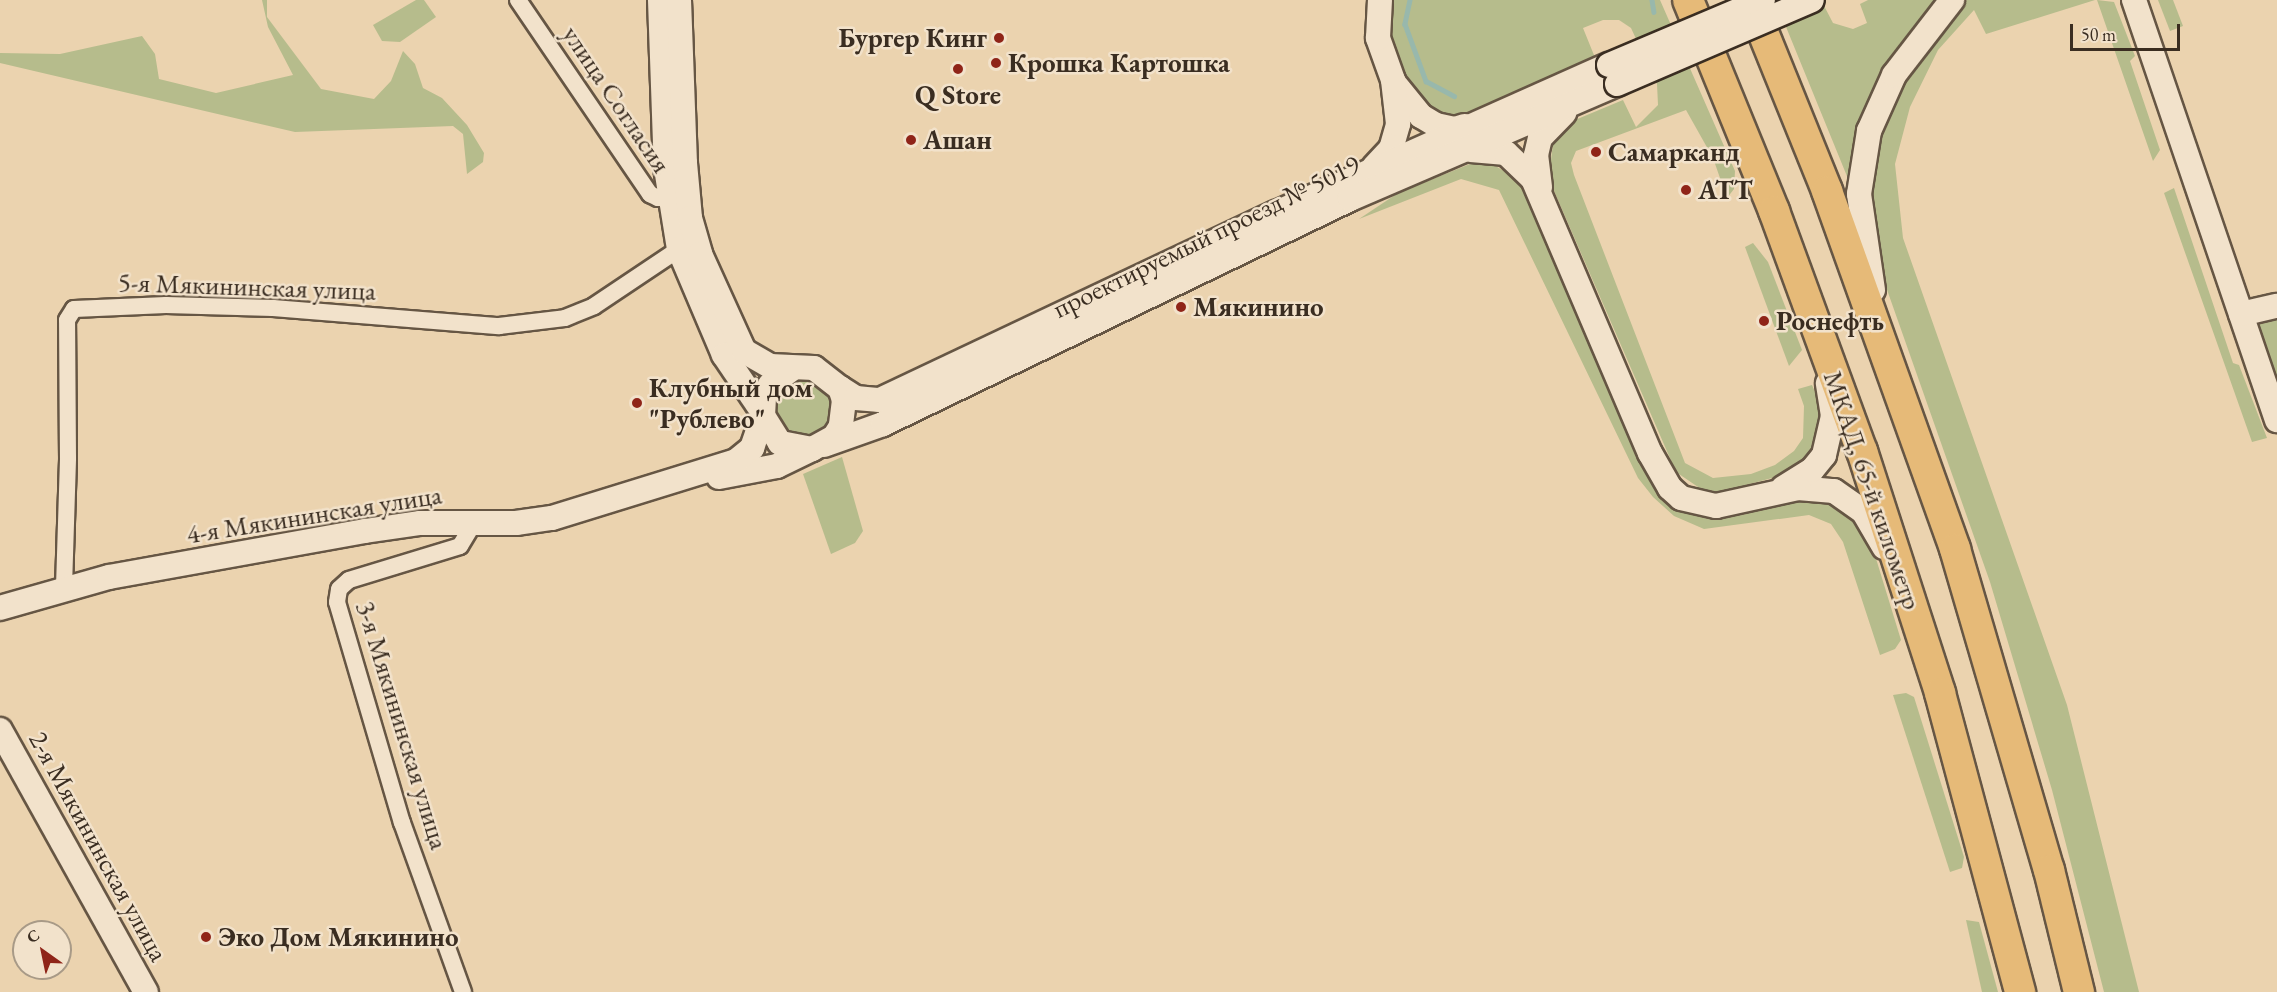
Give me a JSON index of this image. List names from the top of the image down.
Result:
{
  "streets": {
    "highway": ["МКАД, 65-й километр"],
    "street": [
      "улица Согласия",
      "проектируемый проезд № 5019",
      "5-я Мякининская улица",
      "4-я Мякининская улица",
      "3-я Мякининская улица",
      "2-я Мякининская улица"
    ]
  },
  "crossings": [
    ["проектируемый проезд № 5019", "4-я Мякининская улица"],
    ["5-я Мякининская улица", "4-я Мякининская улица"],
    ["4-я Мякининская улица", "3-я Мякининская улица"]
  ],
  "places": [
    "Бургер Кинг",
    "Крошка Картошка",
    "Q Store",
    "Ашан",
    "Самарканд",
    "АТТ",
    "Мякинино",
    "Роснефть",
    "Клубный дом \"Рублево\"",
    "Эко Дом Мякинино"
  ],
  "scale_bar": "50 m",
  "north": "top left"
}
